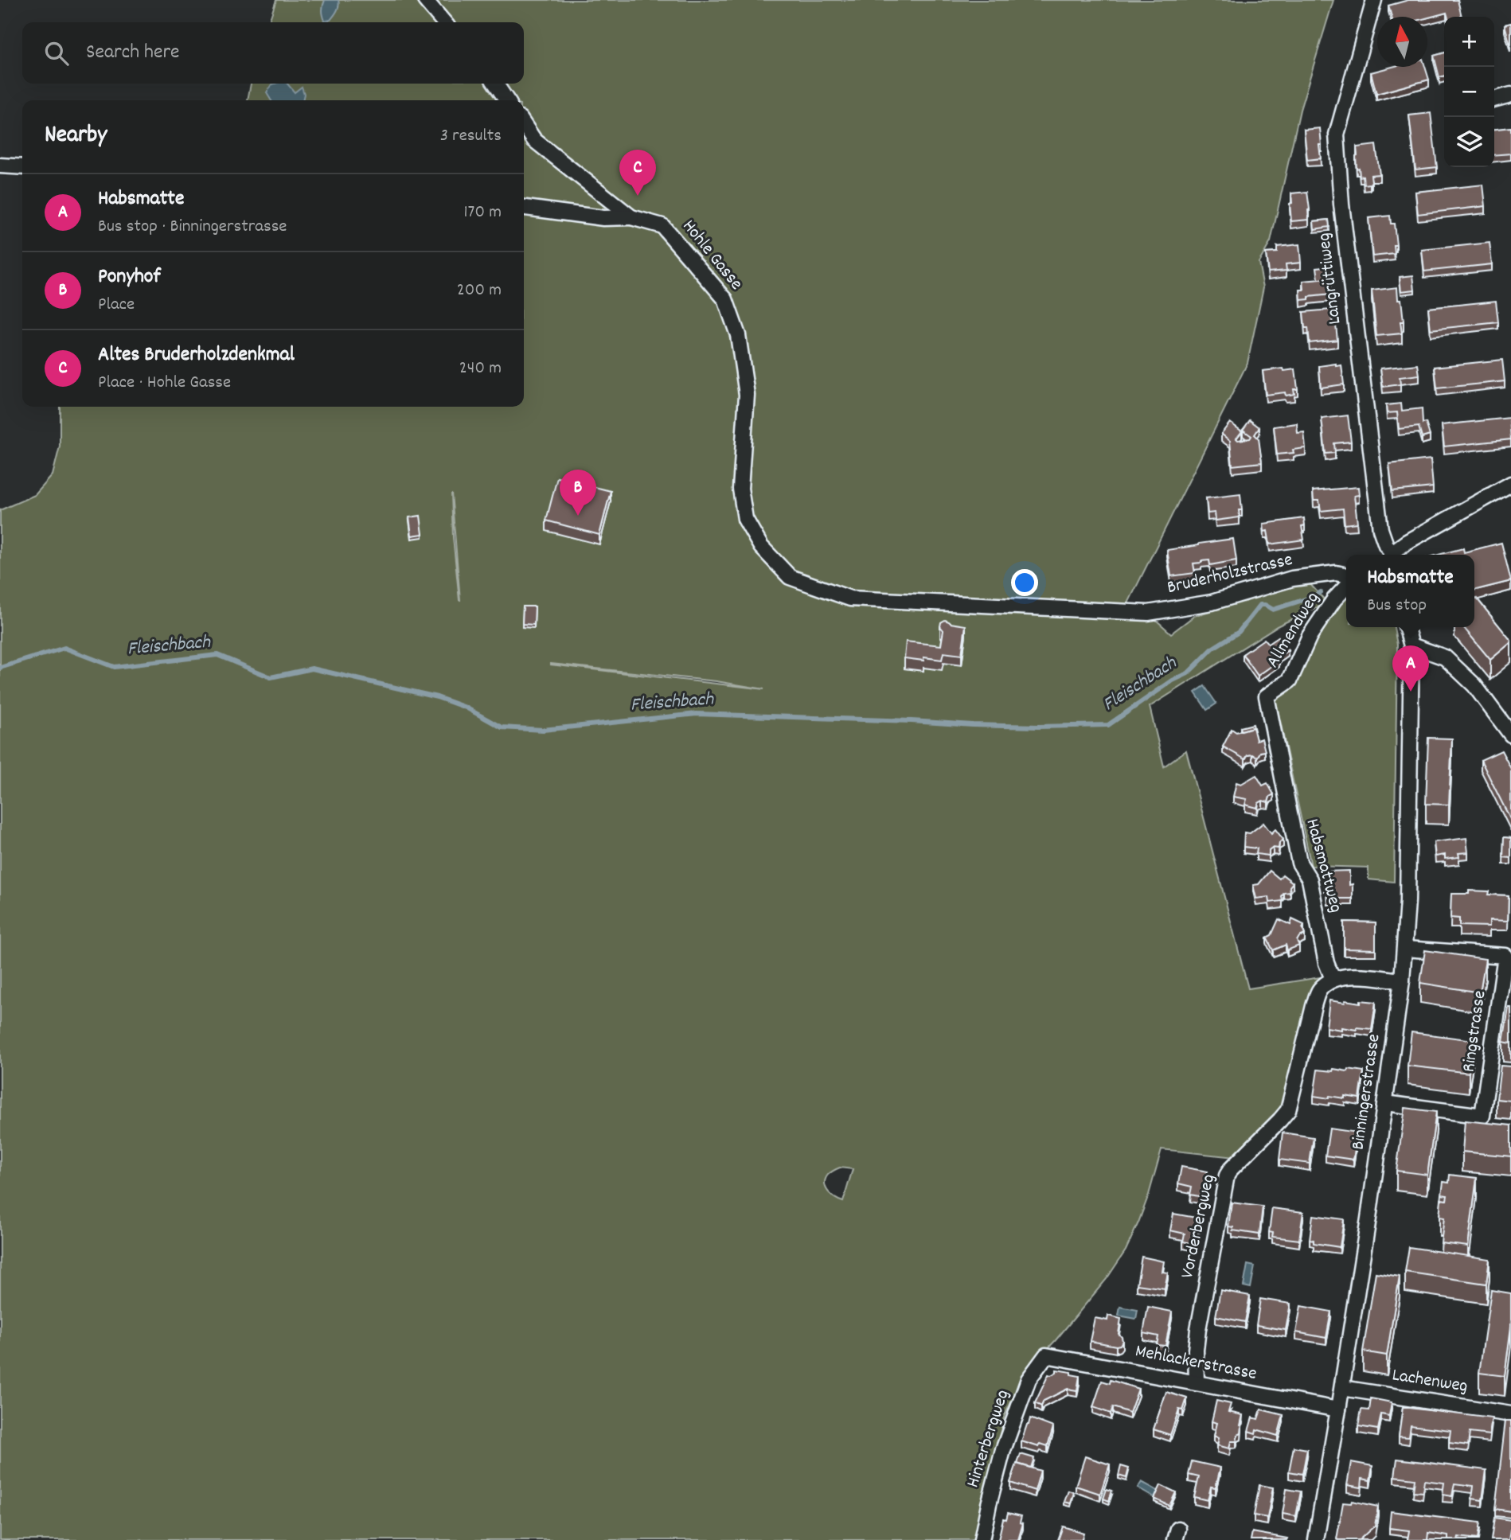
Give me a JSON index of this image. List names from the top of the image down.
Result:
{
  "streets": {
    "street": [
      "Hohle Gasse",
      "Langrüttiweg",
      "Bruderholzstrasse",
      "Allmendweg",
      "Habsmattweg",
      "Ringstrasse",
      "Binningerstrasse",
      "Vorderbergweg",
      "Mehlackerstrasse",
      "Lachenweg",
      "Hinterbergweg"
    ]
  },
  "crossings": [
    ["Hohle Gasse", "Bruderholzstrasse"],
    ["Allmendweg", "Habsmattweg"],
    ["Habsmattweg", "Vorderbergweg"],
    ["Ringstrasse", "Binningerstrasse"],
    ["Binningerstrasse", "Mehlackerstrasse"],
    ["Binningerstrasse", "Lachenweg"],
    ["Vorderbergweg", "Mehlackerstrasse"],
    ["Mehlackerstrasse", "Hinterbergweg"]
  ],
  "water": ["Fleischbach"],
  "north": "top",
  "page": {
    "map_buttons": ["+", "−"],
    "search": "Search here",
    "heading": ["Nearby", "3 results"],
    "pins": ["C", "B", "A"],
    "list": [
      {
        "mark": "A",
        "name": "Habsmatte",
        "note": "Bus stop · Binningerstrasse",
        "value": "170 m"
      },
      {
        "mark": "B",
        "name": "Ponyhof",
        "note": "Place",
        "value": "200 m"
      },
      {
        "mark": "C",
        "name": "Altes Bruderholzdenkmal",
        "note": "Place · Hohle Gasse",
        "value": "240 m"
      }
    ],
    "popup": ["Habsmatte", "Bus stop"]
  }
}
